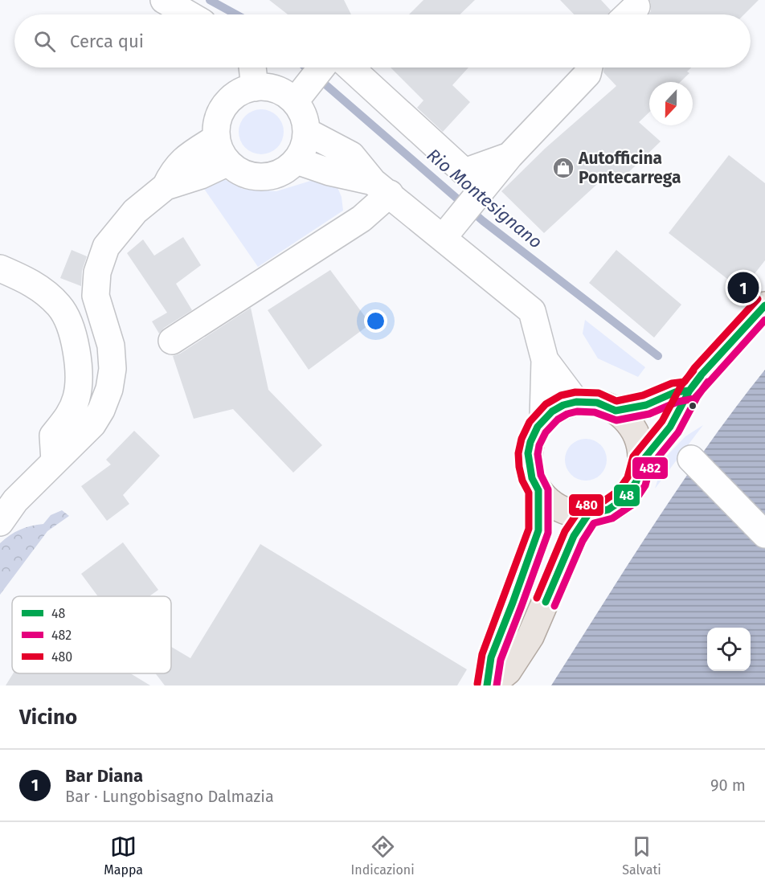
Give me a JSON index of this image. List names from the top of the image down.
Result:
{
  "water": ["Rio Montesignano"],
  "places": {
    "shop": ["Autofficina Pontecarrega"]
  },
  "lines": ["transit line 480", "transit line 48", "transit line 482"],
  "legend": ["48", "482", "480"],
  "north": "bottom",
  "page": {
    "search": "Cerca qui",
    "pins": "1",
    "heading": "Vicino",
    "list": [
      {
        "mark": "1",
        "name": "Bar Diana",
        "note": "Bar · Lungobisagno Dalmazia",
        "value": "90 m"
      }
    ],
    "nav": ["Mappa", "Indicazioni", "Salvati"]
  }
}
